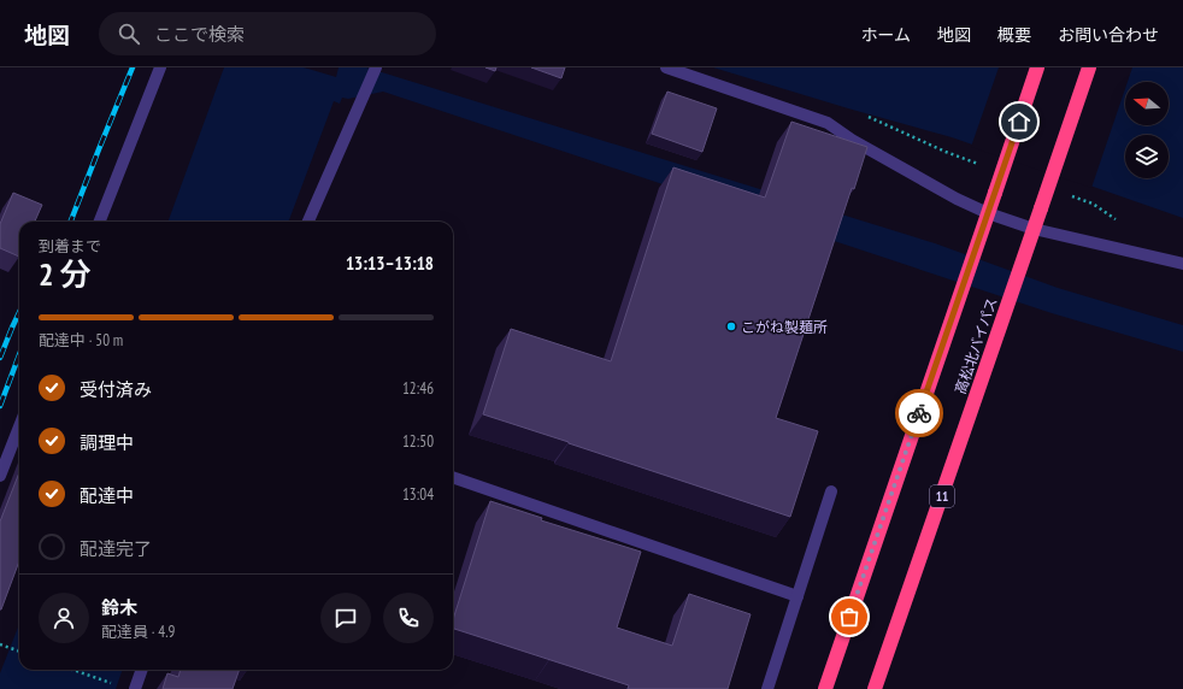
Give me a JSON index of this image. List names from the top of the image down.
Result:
{
  "streets": {
    "highway": ["高松北バイパス", "11"]
  },
  "places": ["こがね製麺所"],
  "north": "left",
  "page": {
    "header": "地図",
    "search": "ここで検索",
    "nav": [
      "ホーム",
      "地図",
      "概要",
      "お問い合わせ"
    ],
    "heading": ["2 分", "到着まで", "13:13–13:18"],
    "panel": ["鈴木", "配達員 · 4.9"],
    "bar": "配達中 · 50 m",
    "list": [
      ["受付済み", "12:46"],
      ["調理中", "12:50"],
      ["配達中", "13:04"],
      "配達完了"
    ]
  }
}
